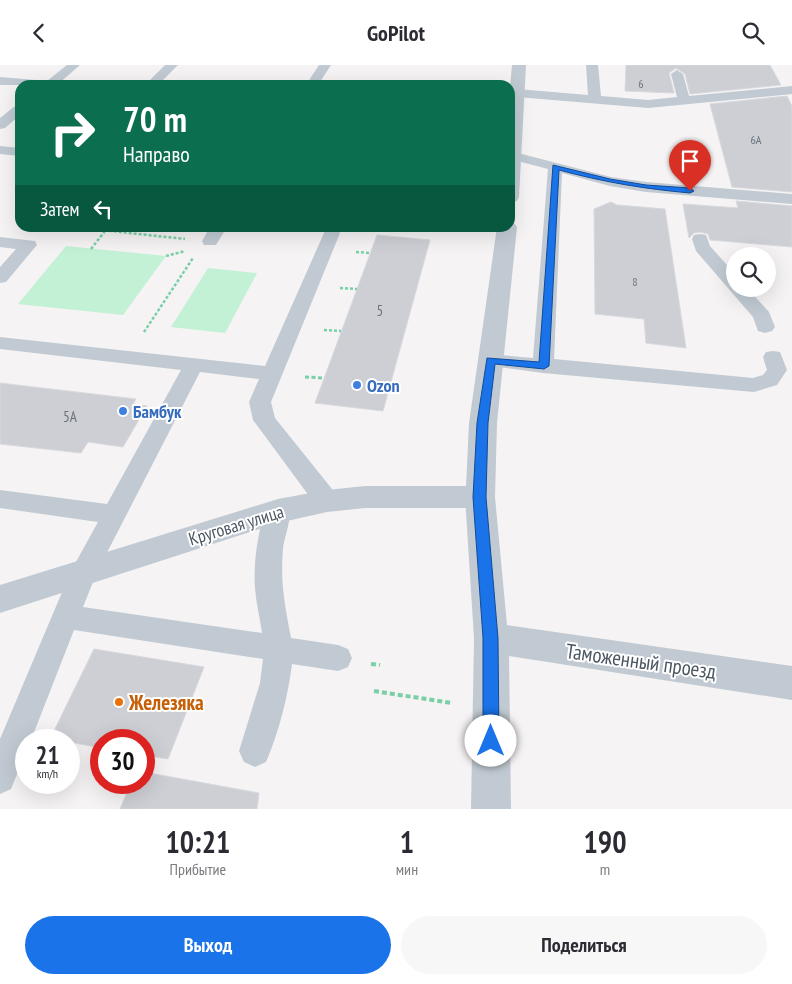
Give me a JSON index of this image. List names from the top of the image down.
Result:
{
  "streets": {
    "street": ["Круговая улица", "Таможенный проезд"]
  },
  "places": ["Ozon", "Бамбук", "Железяка"],
  "house_numbers": [
    "6",
    "6А",
    "8",
    "5",
    "5А"
  ],
  "page": {
    "header": "GoPilot",
    "turn": ["70 m", "Направо"],
    "then": "Затем",
    "speed": "21 km/h",
    "limit": "30",
    "eta": [
      "10:21",
      "Прибытие",
      "1",
      "мин",
      "190",
      "m"
    ],
    "buttons": ["Выход", "Поделиться"]
  }
}
